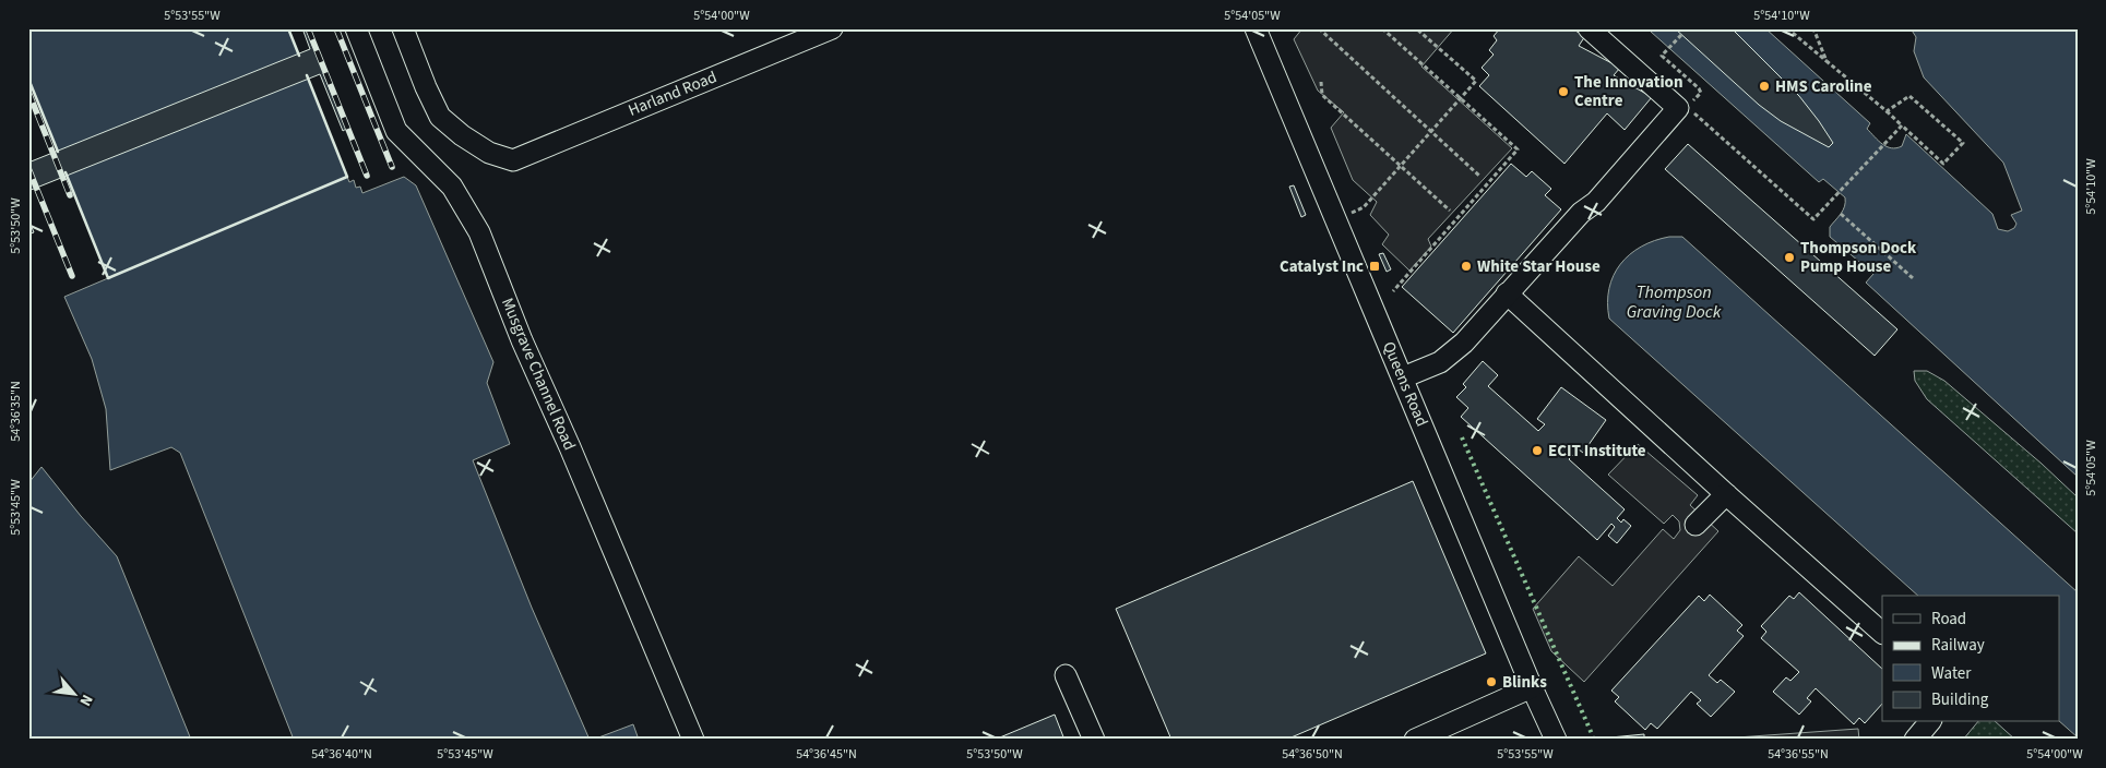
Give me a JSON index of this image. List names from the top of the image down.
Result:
{
  "streets": {
    "street": ["Harland Road", "Musgrave Channel Road", "Queens Road"]
  },
  "water": ["Thompson Graving Dock"],
  "places": {
    "other": [
      "HMS Caroline",
      "The Innovation Centre",
      "Thompson Dock Pump House",
      "White Star House",
      "ECIT Institute",
      "Blinks"
    ],
    "transit": ["Catalyst Inc"]
  },
  "legend": [
    "Road",
    "Railway",
    "Water",
    "Building"
  ],
  "north": "bottom right",
  "coordinates": [
    "5°53'55\"W",
    "5°54'00\"W",
    "5°54'05\"W",
    "5°54'10\"W",
    "5°53'50\"W",
    "54°36'35\"N",
    "5°53'45\"W",
    "54°36'40\"N",
    "54°36'45\"N",
    "54°36'50\"N",
    "54°36'55\"N"
  ]
}
